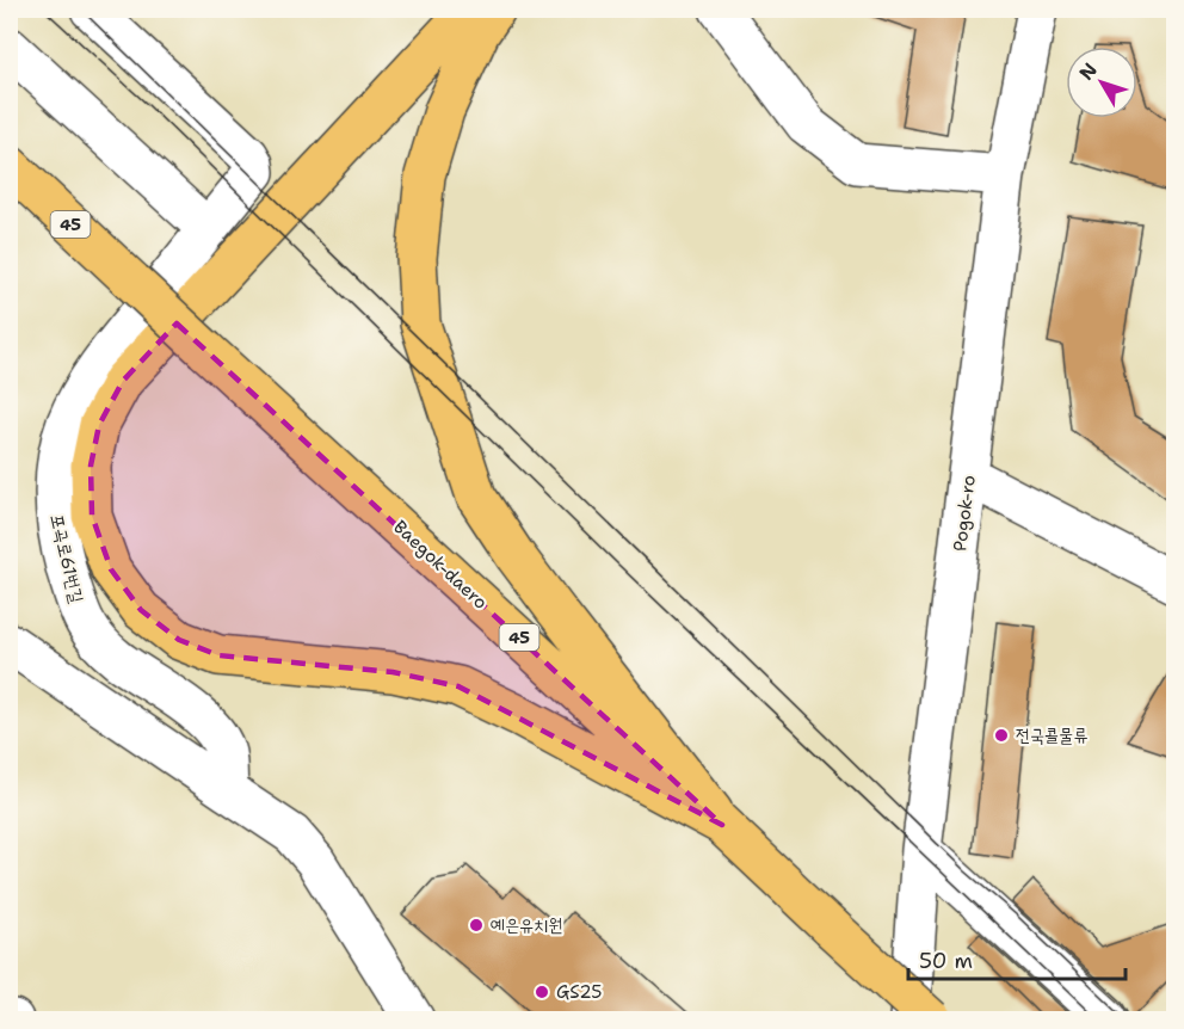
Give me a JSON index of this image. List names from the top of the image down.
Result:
{
  "streets": {
    "main road": ["45", "Baegok-daero"],
    "street": ["Pogok-ro", "포곡로61번길"]
  },
  "places": ["전국콜물류", "예은유치원", "GS25"],
  "scale_bar": "50 m",
  "north": "top left"
}
